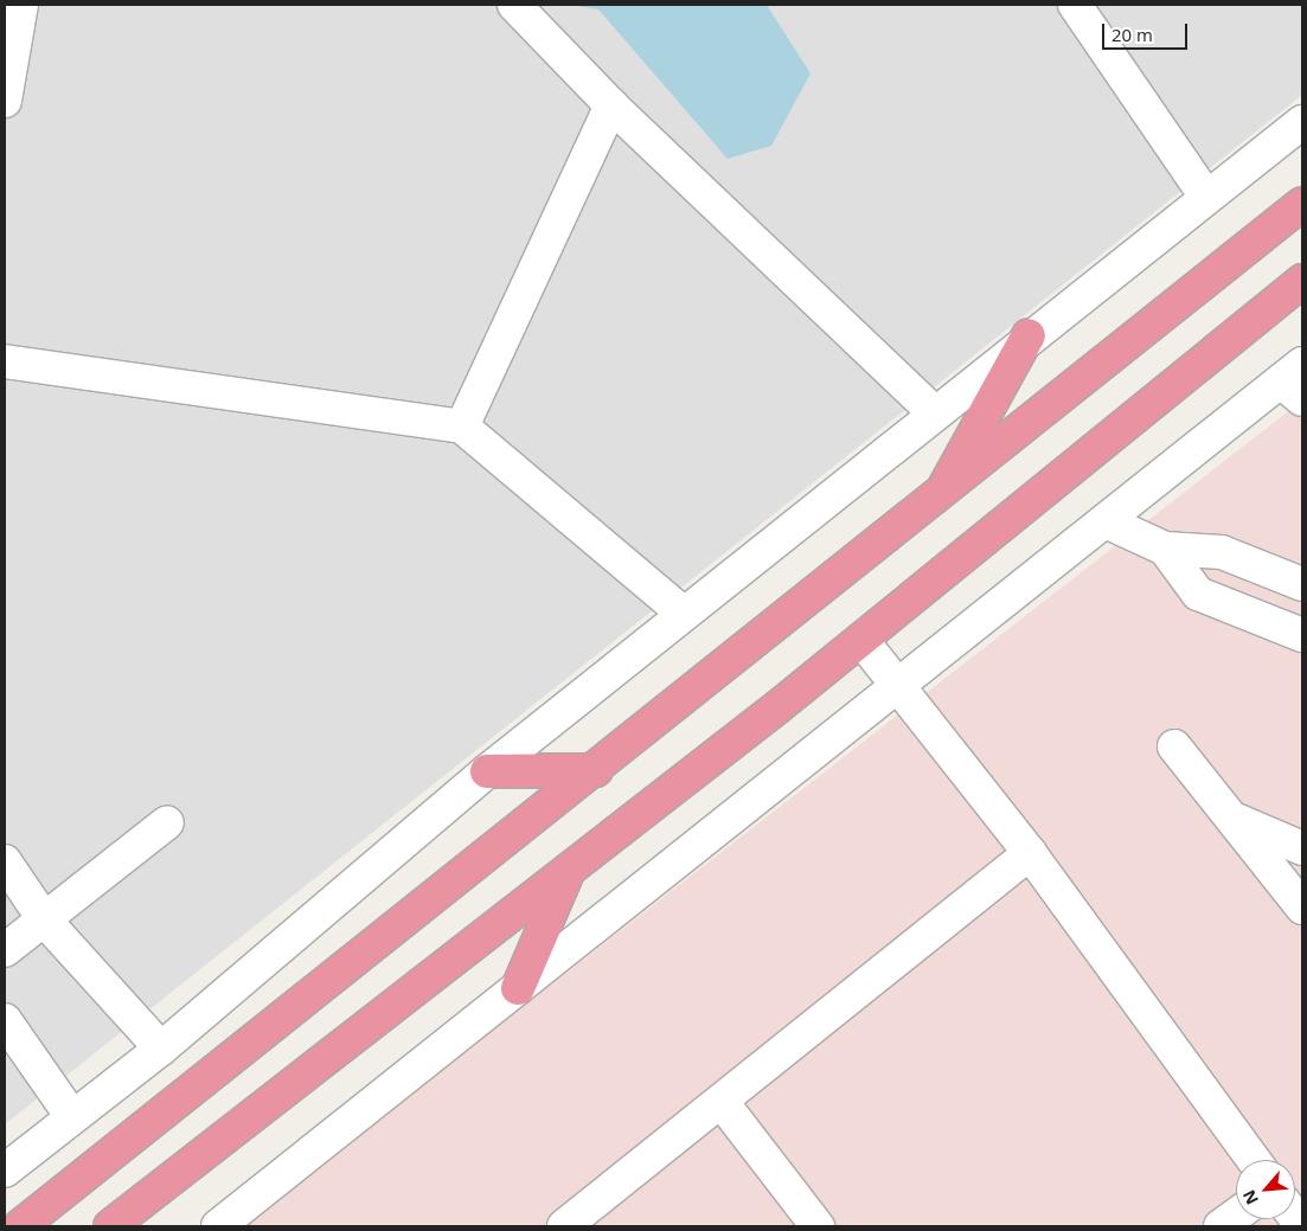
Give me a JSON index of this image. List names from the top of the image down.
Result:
{
  "scale_bar": "20 m",
  "north": "bottom left"
}
